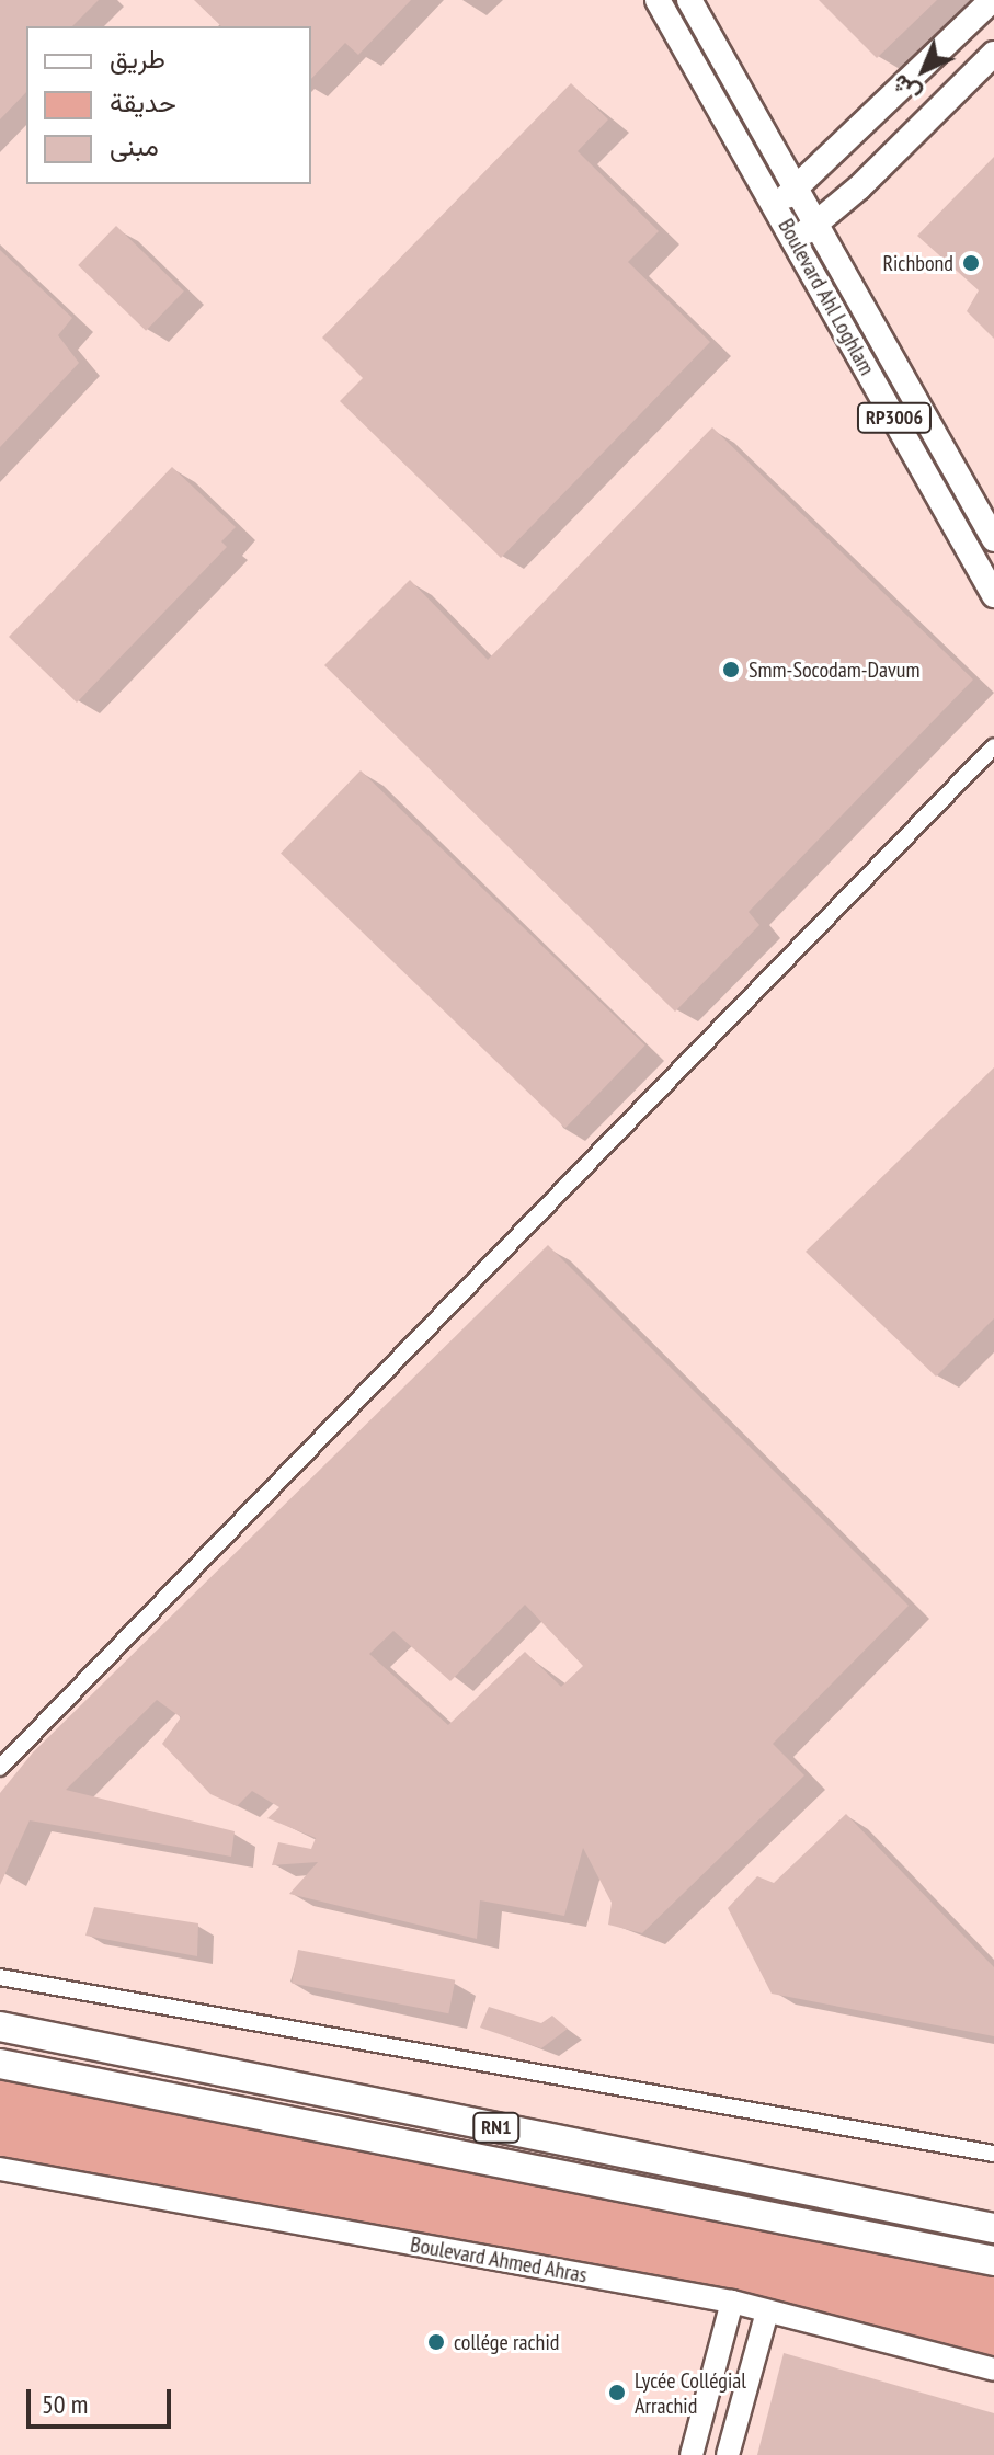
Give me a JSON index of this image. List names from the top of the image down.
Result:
{
  "streets": {
    "highway": ["RN1"],
    "main road": ["Boulevard Ahl Loghlam", "RP3006"],
    "street": ["Boulevard Ahmed Ahras"]
  },
  "places": [
    "Richbond",
    "Smm-Socodam-Davum",
    "collége rachid",
    "Lycée Collégial Arrachid"
  ],
  "legend": ["طريق", "حديقة", "مبنى"],
  "scale_bar": "50 m",
  "north": "bottom left"
}
